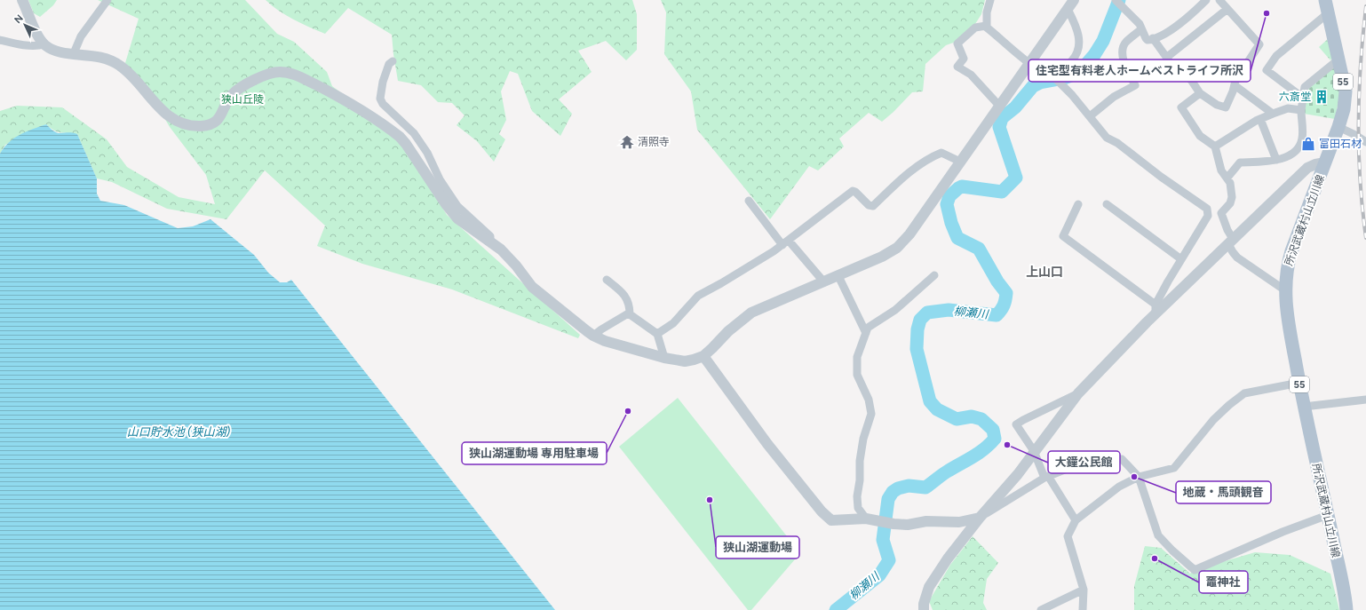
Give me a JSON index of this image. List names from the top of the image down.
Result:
{
  "streets": {
    "main road": ["55", "所沢武蔵村山立川線"]
  },
  "districts": ["上山口"],
  "water": ["柳瀬川", "山口貯水池 (狭山湖)"],
  "parks": ["狭山丘陵"],
  "places": {
    "other": [
      "住宅型有料老人ホームベストライフ所沢",
      "狭山湖運動場 専用駐車場",
      "大鐘公民館",
      "地蔵・馬頭観音",
      "狭山湖運動場",
      "竈神社"
    ],
    "building": ["六斎堂"],
    "temple": ["清照寺"],
    "shop": ["富田石材"]
  },
  "north": "top left"
}
